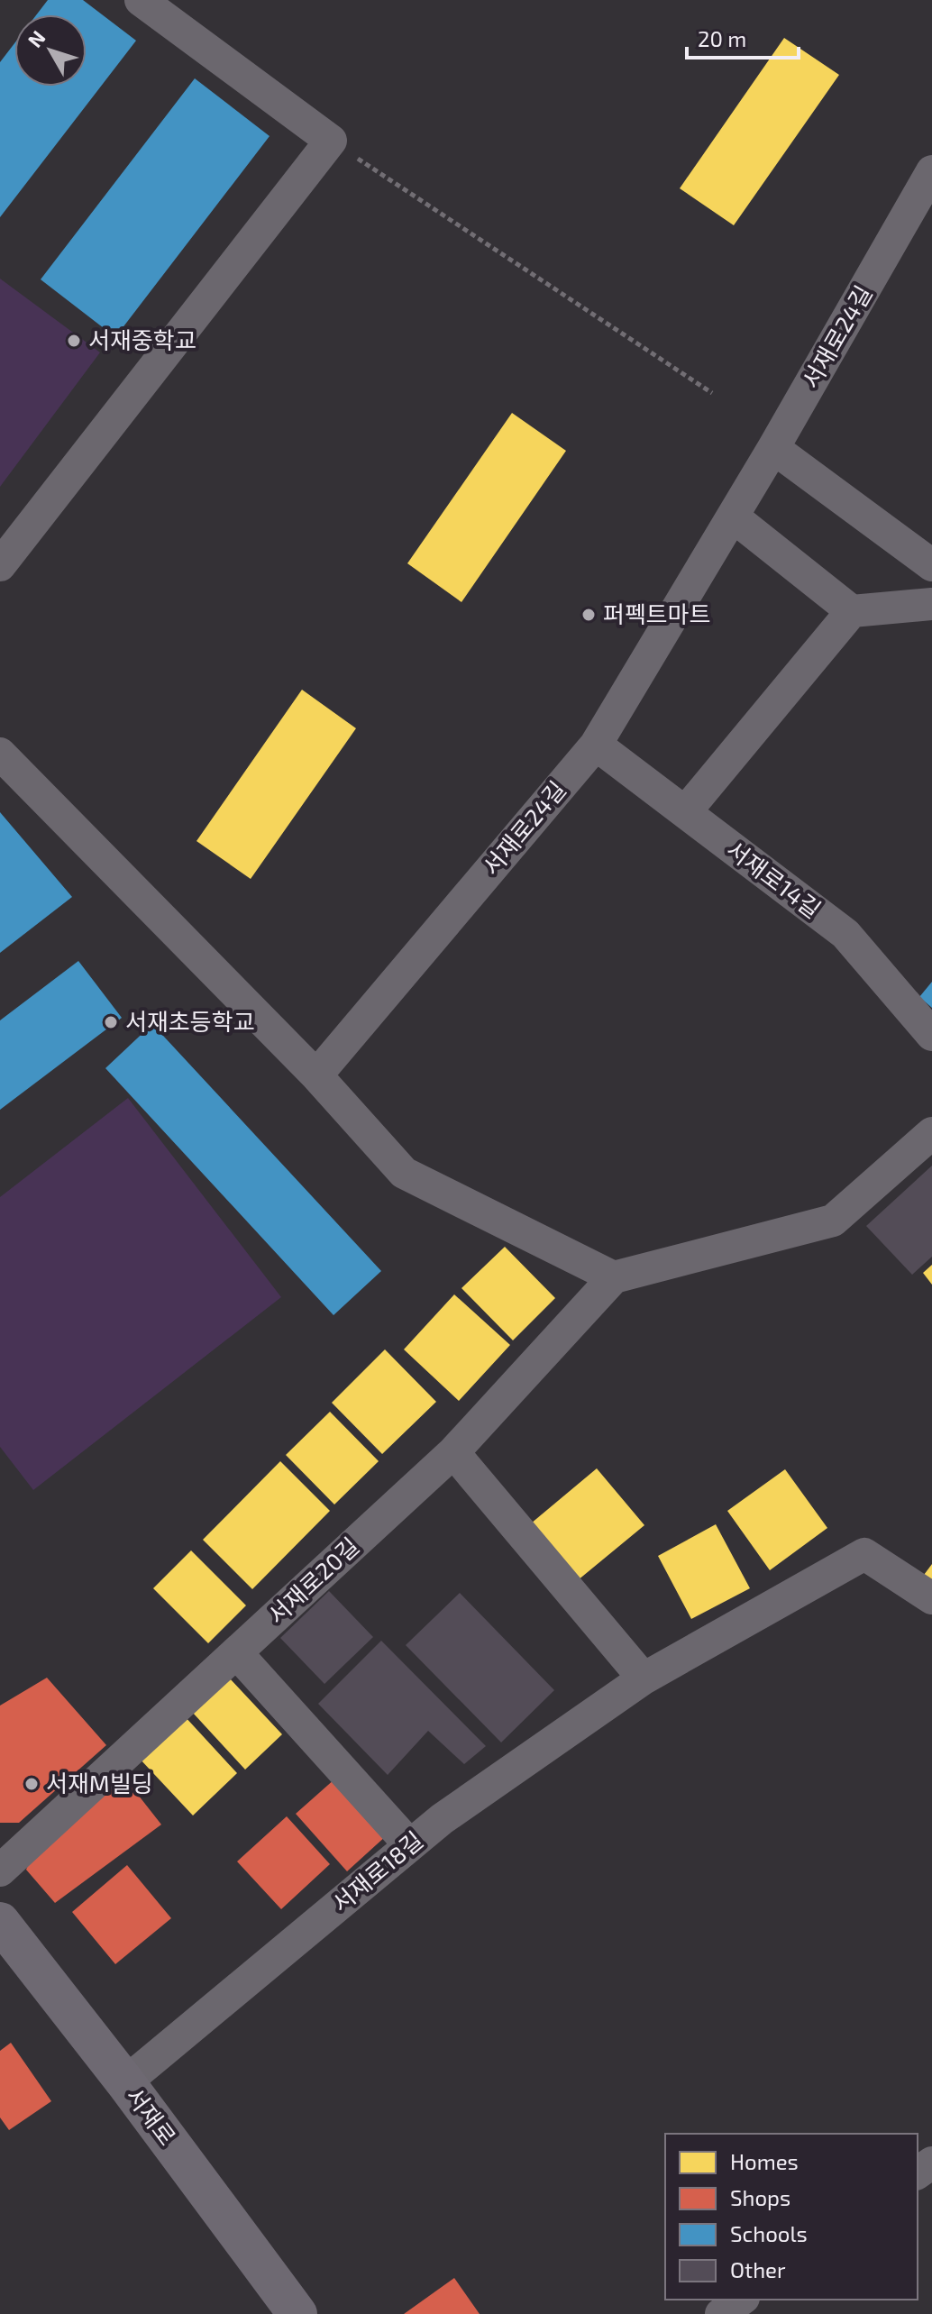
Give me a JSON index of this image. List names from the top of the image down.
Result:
{
  "streets": {
    "main road": ["서재로"],
    "street": [
      "서재로24길",
      "서재로14길",
      "서재로20길",
      "서재로18길"
    ]
  },
  "crossings": [
    ["서재로24길", "서재로14길"],
    ["서재로18길", "서재로"]
  ],
  "places": [
    "서재중학교",
    "퍼펙트마트",
    "서재초등학교",
    "서재M빌딩"
  ],
  "legend": [
    "Homes",
    "Shops",
    "Schools",
    "Other"
  ],
  "scale_bar": "20 m",
  "north": "top left"
}
